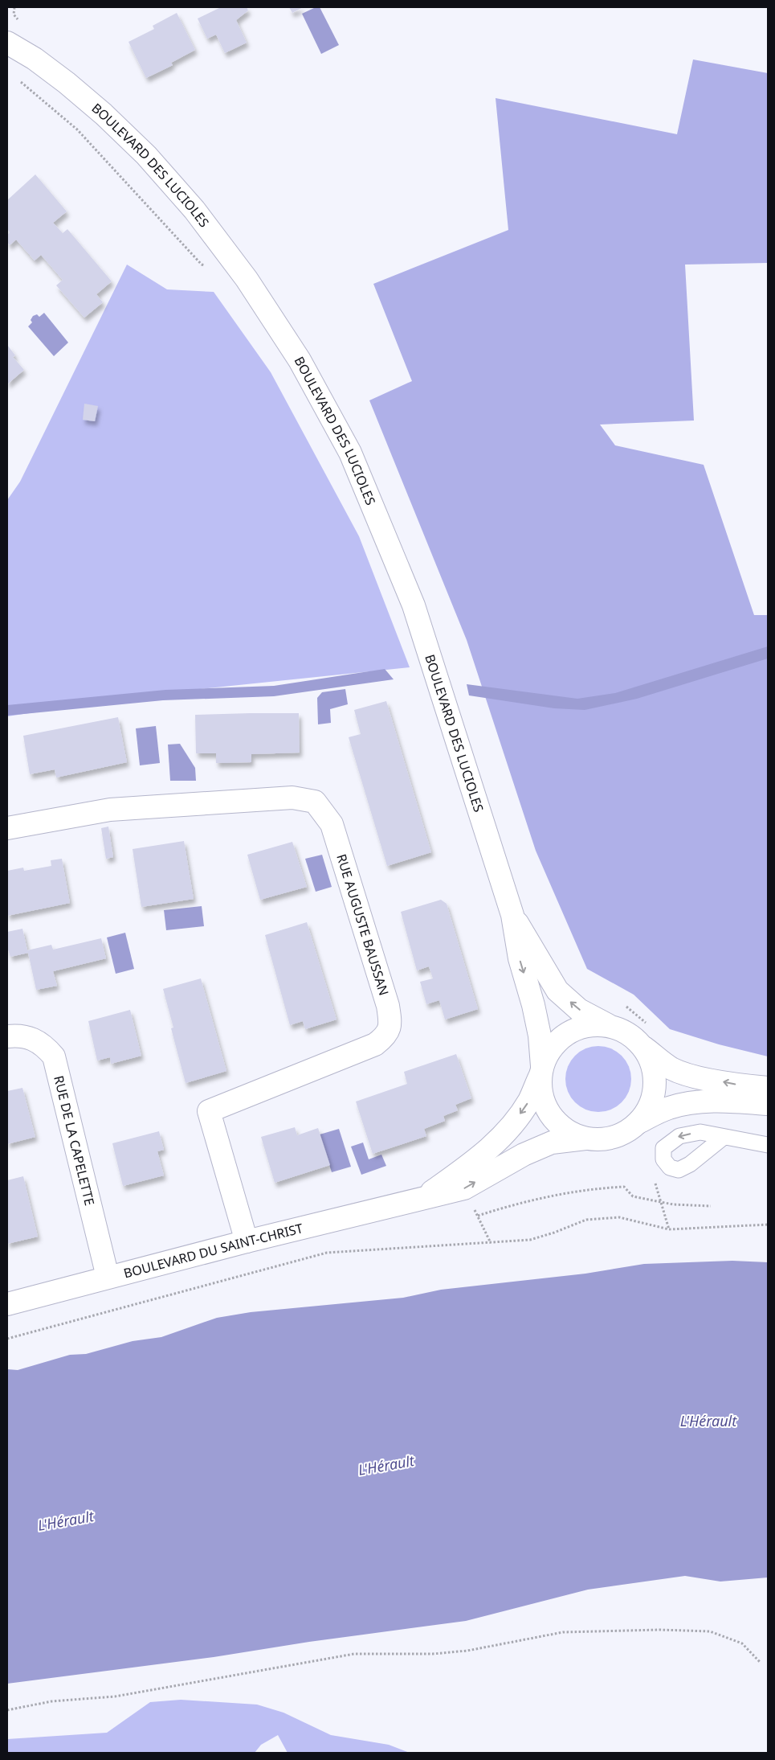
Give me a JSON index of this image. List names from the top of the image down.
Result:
{
  "streets": {
    "street": [
      "BOULEVARD DES LUCIOLES",
      "RUE AUGUSTE BAUSSAN",
      "RUE DE LA CAPELETTE",
      "BOULEVARD DU SAINT-CHRIST"
    ]
  },
  "crossings": [
    ["BOULEVARD DES LUCIOLES", "BOULEVARD DU SAINT-CHRIST"],
    ["RUE AUGUSTE BAUSSAN", "BOULEVARD DU SAINT-CHRIST"],
    ["RUE DE LA CAPELETTE", "BOULEVARD DU SAINT-CHRIST"]
  ],
  "water": ["L'Hérault"]
}
